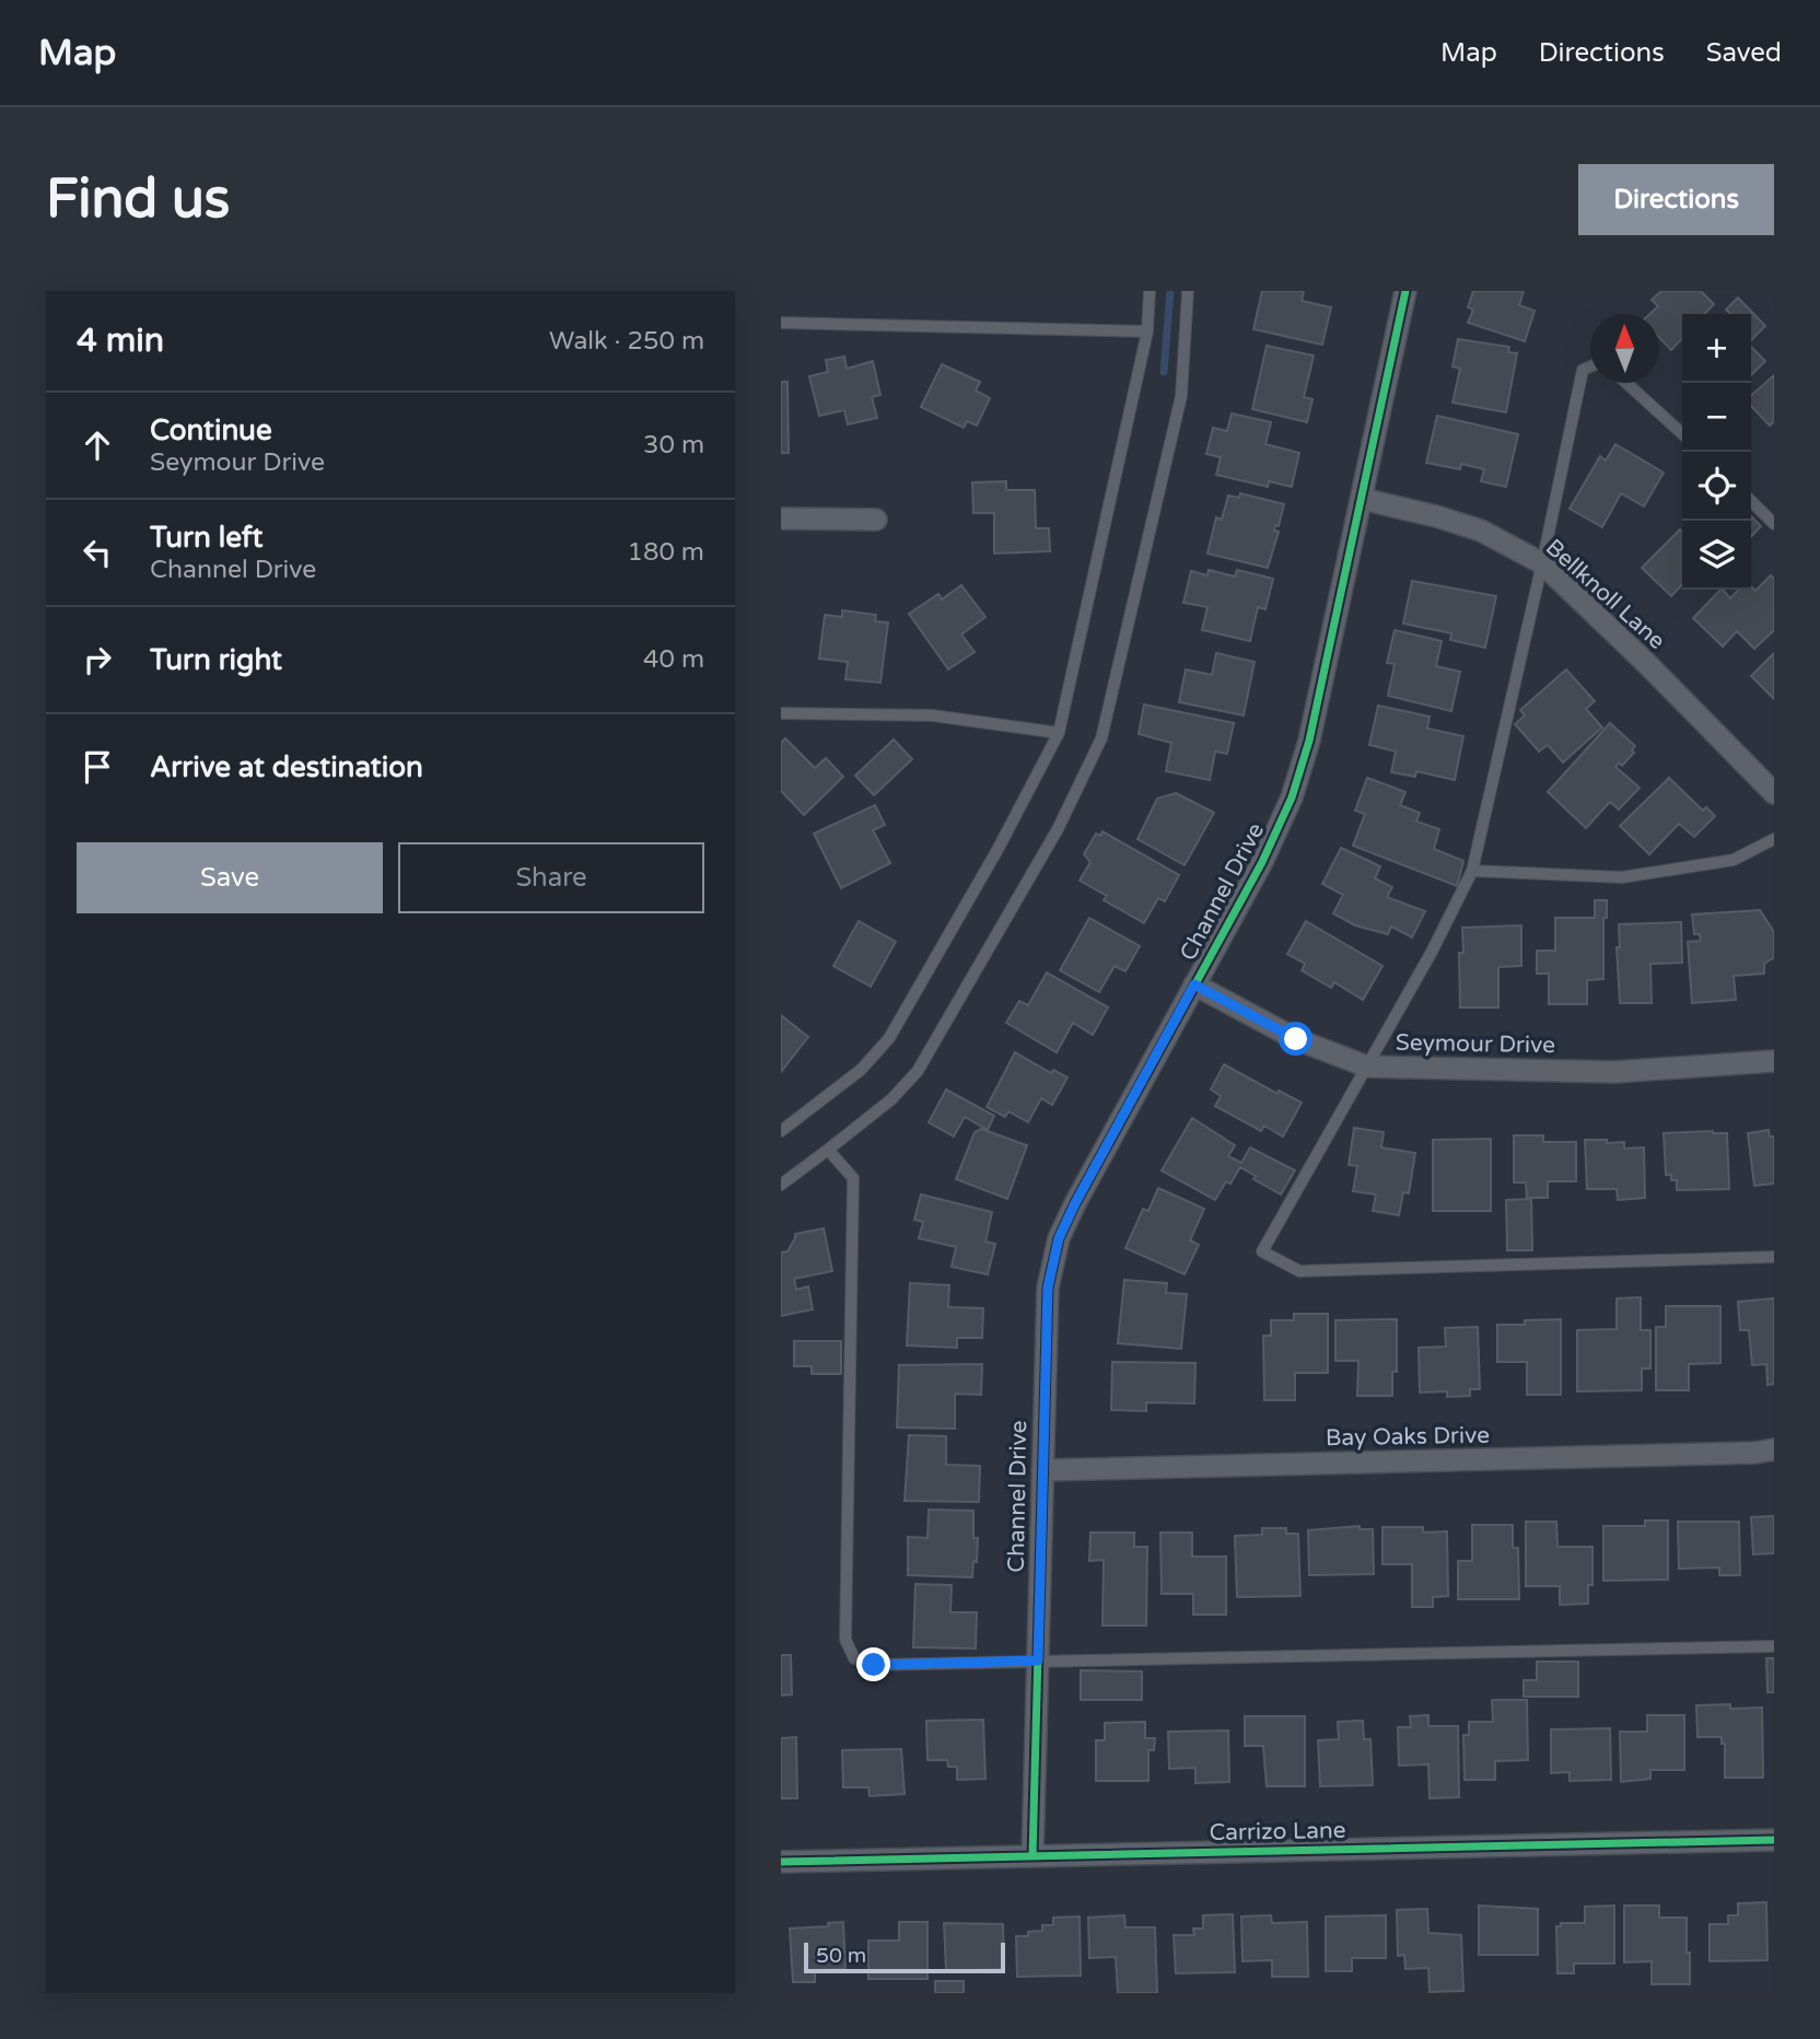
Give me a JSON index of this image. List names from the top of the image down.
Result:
{
  "streets": {
    "street": [
      "Bellknoll Lane",
      "Channel Drive",
      "Seymour Drive",
      "Bay Oaks Drive",
      "Carrizo Lane"
    ]
  },
  "crossings": [
    ["Bellknoll Lane", "Channel Drive"],
    ["Channel Drive", "Seymour Drive"],
    ["Channel Drive", "Bay Oaks Drive"],
    ["Channel Drive", "Carrizo Lane"]
  ],
  "scale_bar": "50 m",
  "north": "top",
  "page": {
    "header": "Map",
    "nav": ["Map", "Directions", "Saved"],
    "buttons": [
      "Directions",
      ["Save", "Share"]
    ],
    "title": "Find us",
    "heading": ["4 min", "Walk · 250 m"],
    "map_buttons": ["+", "−"],
    "list": [
      ["Continue", "Seymour Drive", "30 m"],
      ["Turn left", "Channel Drive", "180 m"],
      ["Turn right", "40 m"],
      "Arrive at destination"
    ],
    "scale": "50 m"
  }
}
